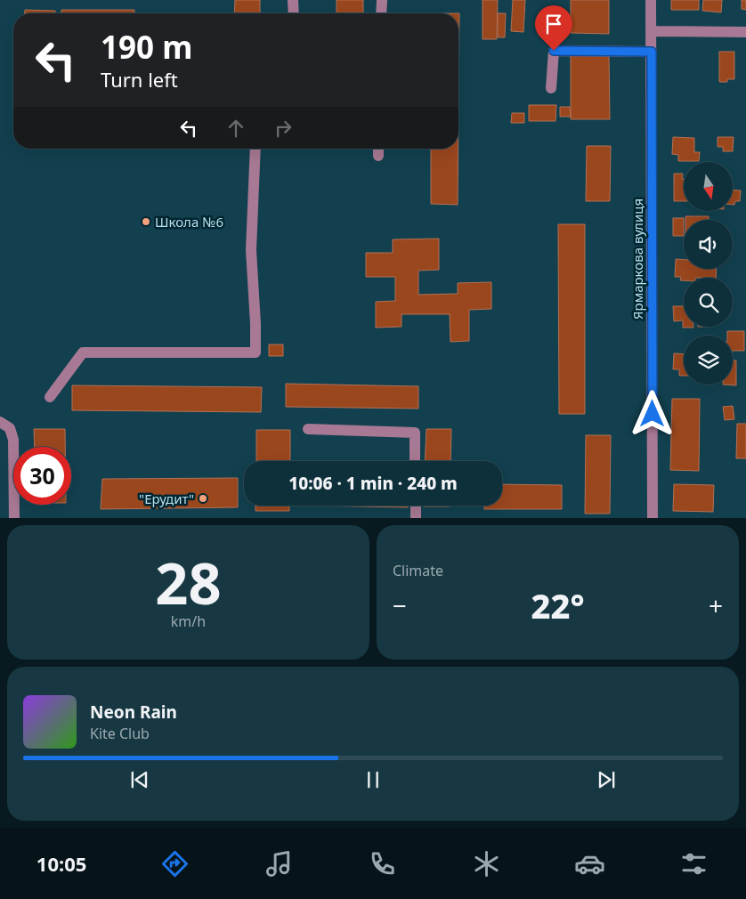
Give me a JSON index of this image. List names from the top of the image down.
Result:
{
  "streets": {
    "street": ["Ярмаркова вулиця"]
  },
  "places": ["Школа №6", "\"Ерудит\""],
  "north": "bottom",
  "page": {
    "turn": ["190 m", "Turn left"],
    "limit": "30",
    "trip": "10:06 · 1 min · 240 m",
    "tile": [
      ["28", "km/h"],
      "Climate"
    ],
    "heat": ["−", "22°", "+"],
    "song": ["Neon Rain", "Kite Club"],
    "tabs": "10:05"
  }
}
